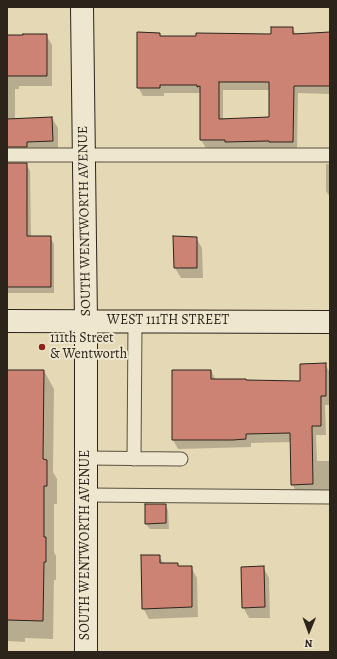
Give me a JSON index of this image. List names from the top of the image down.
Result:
{
  "streets": {
    "street": ["SOUTH WENTWORTH AVENUE", "WEST 111TH STREET"]
  },
  "crossings": [
    ["SOUTH WENTWORTH AVENUE", "WEST 111TH STREET"]
  ],
  "places": ["111th Street & Wentworth"],
  "north": "bottom"
}
